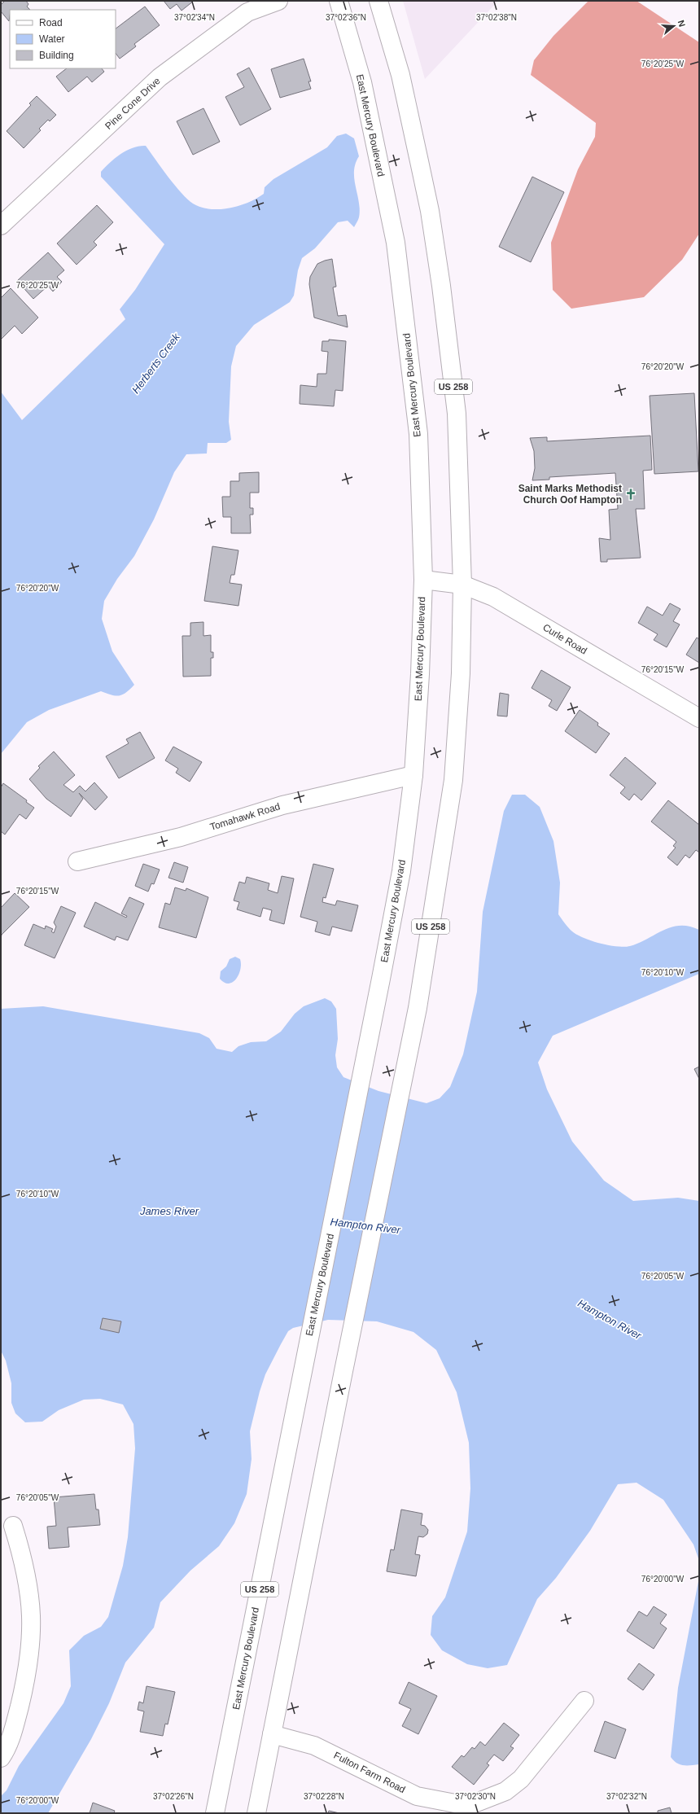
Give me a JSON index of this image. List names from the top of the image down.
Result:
{
  "streets": {
    "main road": [
      "Pine Cone Drive",
      "East Mercury Boulevard",
      "US 258",
      "Curle Road",
      "Tomahawk Road",
      "Fulton Farm Road"
    ]
  },
  "crossings": [
    ["East Mercury Boulevard", "Curle Road"],
    ["East Mercury Boulevard", "Tomahawk Road"],
    ["US 258", "Curle Road"],
    ["US 258", "Fulton Farm Road"]
  ],
  "water": ["Herberts Creek", "James River", "Hampton River"],
  "places": {
    "church": ["Saint Marks Methodist Church Oof Hampton"]
  },
  "legend": ["Road", "Water", "Building"],
  "north": "right",
  "coordinates": [
    "37°02'34\"N",
    "37°02'36\"N",
    "37°02'38\"N",
    "76°20'25\"W",
    "76°20'20\"W",
    "76°20'15\"W",
    "76°20'10\"W",
    "76°20'05\"W",
    "76°20'00\"W",
    "37°02'26\"N",
    "37°02'28\"N",
    "37°02'30\"N",
    "37°02'32\"N"
  ]
}
